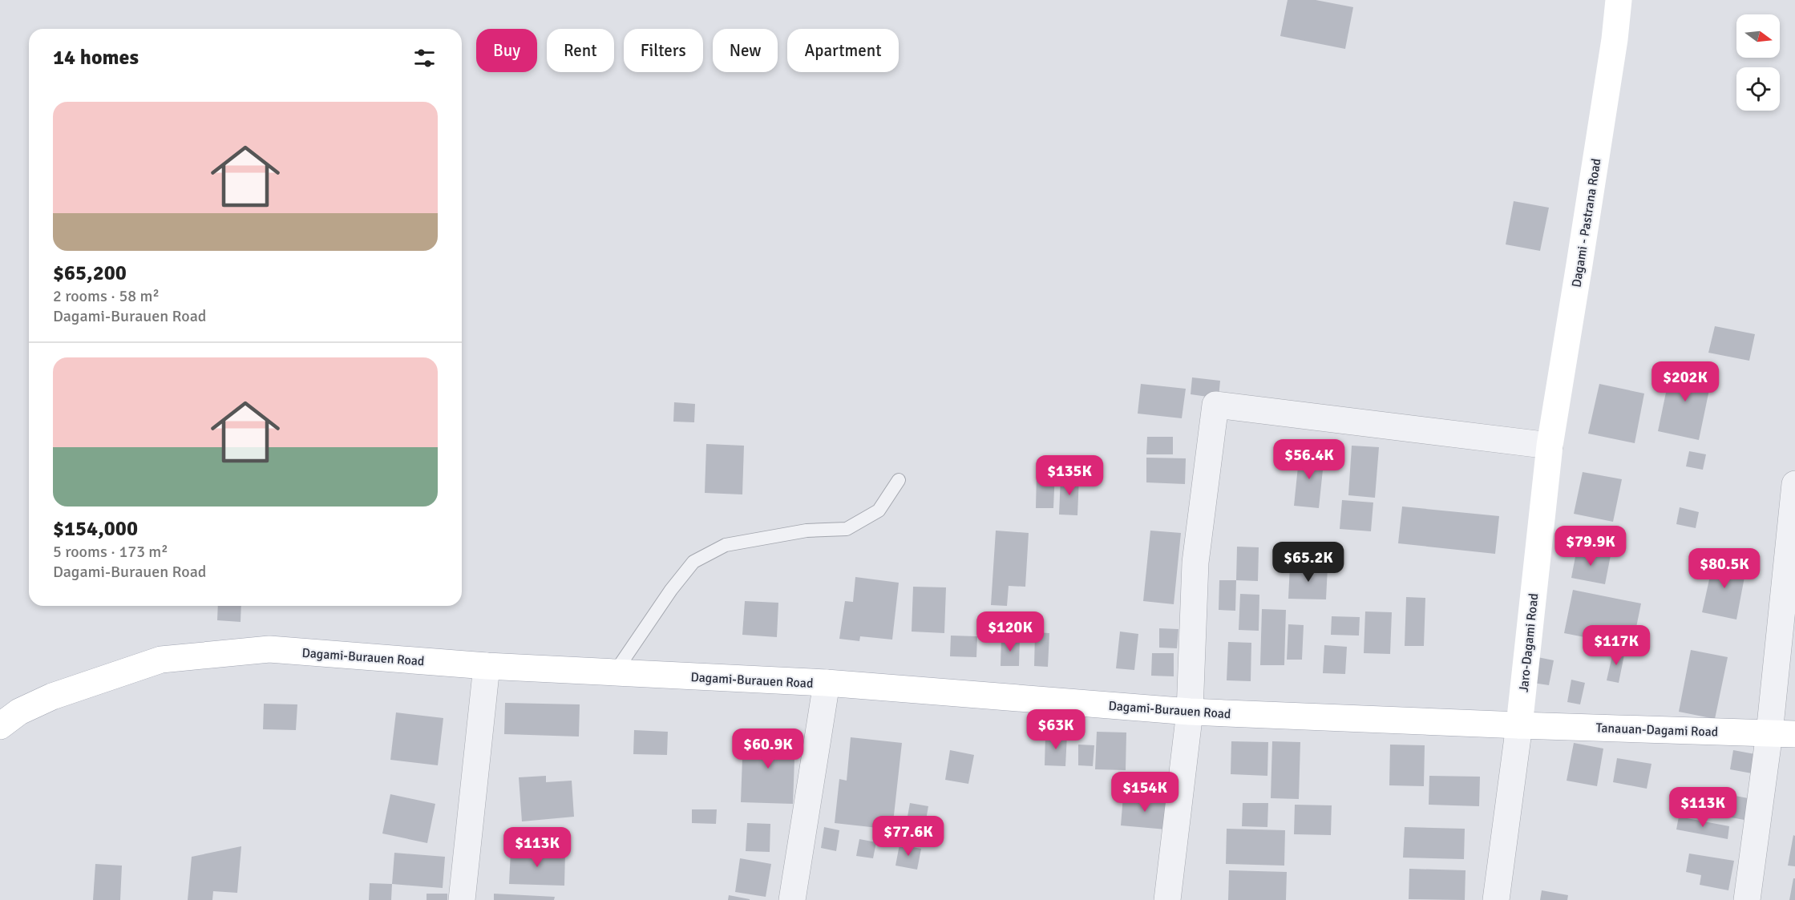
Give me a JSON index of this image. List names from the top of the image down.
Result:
{
  "streets": {
    "main road": [
      "Dagami - Pastrana Road",
      "Jaro-Dagami Road",
      "Dagami-Burauen Road",
      "Tanauan-Dagami Road"
    ]
  },
  "crossings": [
    ["Dagami - Pastrana Road", "Jaro-Dagami Road"],
    ["Jaro-Dagami Road", "Dagami-Burauen Road"],
    ["Jaro-Dagami Road", "Tanauan-Dagami Road"],
    ["Dagami-Burauen Road", "Tanauan-Dagami Road"]
  ],
  "north": "right",
  "page": {
    "chip": [
      "Buy",
      "Rent",
      "Filters",
      "New",
      "Apartment"
    ],
    "heading": "14 homes",
    "list": [
      {
        "name": "$65,200",
        "note": "2 rooms · 58 m² · Dagami-Burauen Road"
      },
      {
        "name": "$154,000",
        "note": "5 rooms · 173 m² · Dagami-Burauen Road"
      }
    ],
    "price": [
      "$202K",
      "$56.4K",
      "$135K",
      "$79.9K",
      "$65.2K",
      "$80.5K",
      "$120K",
      "$117K",
      "$63K",
      "$60.9K",
      "$154K",
      "$113K",
      "$77.6K",
      "$113K"
    ]
  }
}
